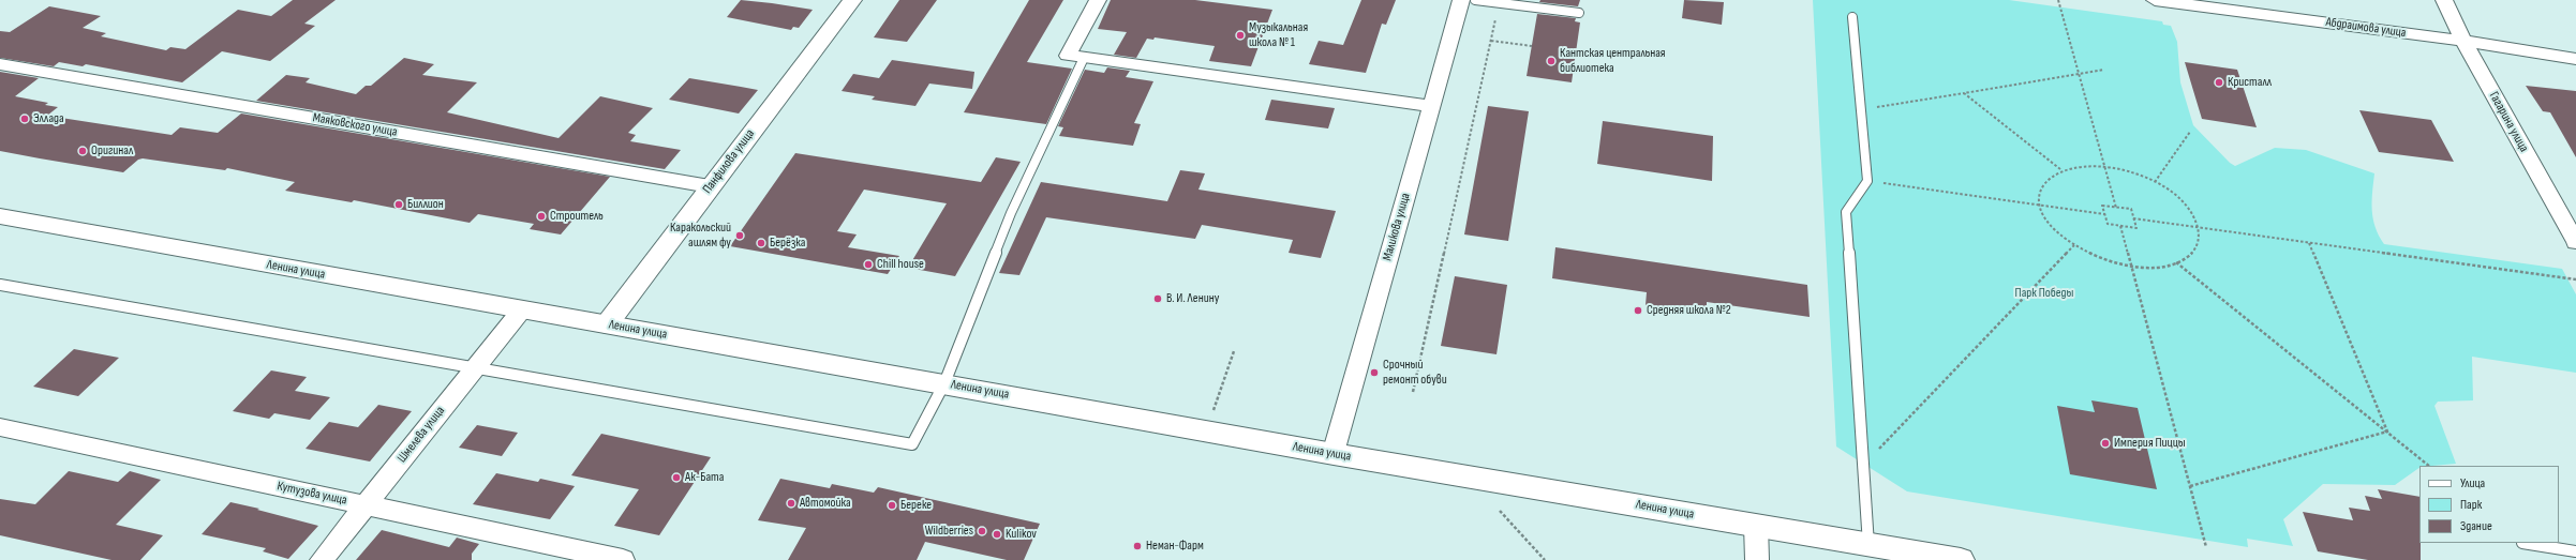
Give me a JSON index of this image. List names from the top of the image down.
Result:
{
  "streets": {
    "main road": ["Панфилова улица", "Ленина улица"],
    "street": [
      "Абдраимова улица",
      "Гагарина улица",
      "Маяковского улица",
      "Маликова улица",
      "Шмелева улица",
      "Кутузова улица"
    ]
  },
  "crossings": [
    ["Абдраимова улица", "Гагарина улица"],
    ["Маяковского улица", "Панфилова улица"],
    ["Панфилова улица", "Ленина улица"],
    ["Маликова улица", "Ленина улица"],
    ["Ленина улица", "Шмелева улица"],
    ["Шмелева улица", "Кутузова улица"]
  ],
  "parks": ["Парк Победы"],
  "places": [
    "Музыкальная школа № 1",
    "Кантская центральная библиотека",
    "Кристалл",
    "Эллада",
    "Оригинал",
    "Биллион",
    "Строитель",
    "Каракольский ашлям фу",
    "Берёзка",
    "Chill house",
    "В. И. Ленину",
    "Средняя школа №2",
    "Срочный ремонт обуви",
    "Империя Пиццы",
    "Ак-Бата",
    "Автомойка",
    "Береке",
    "Wildberries",
    "Kulikov",
    "Неман-Фарм"
  ],
  "legend": ["Улица", "Парк", "Здание"]
}
